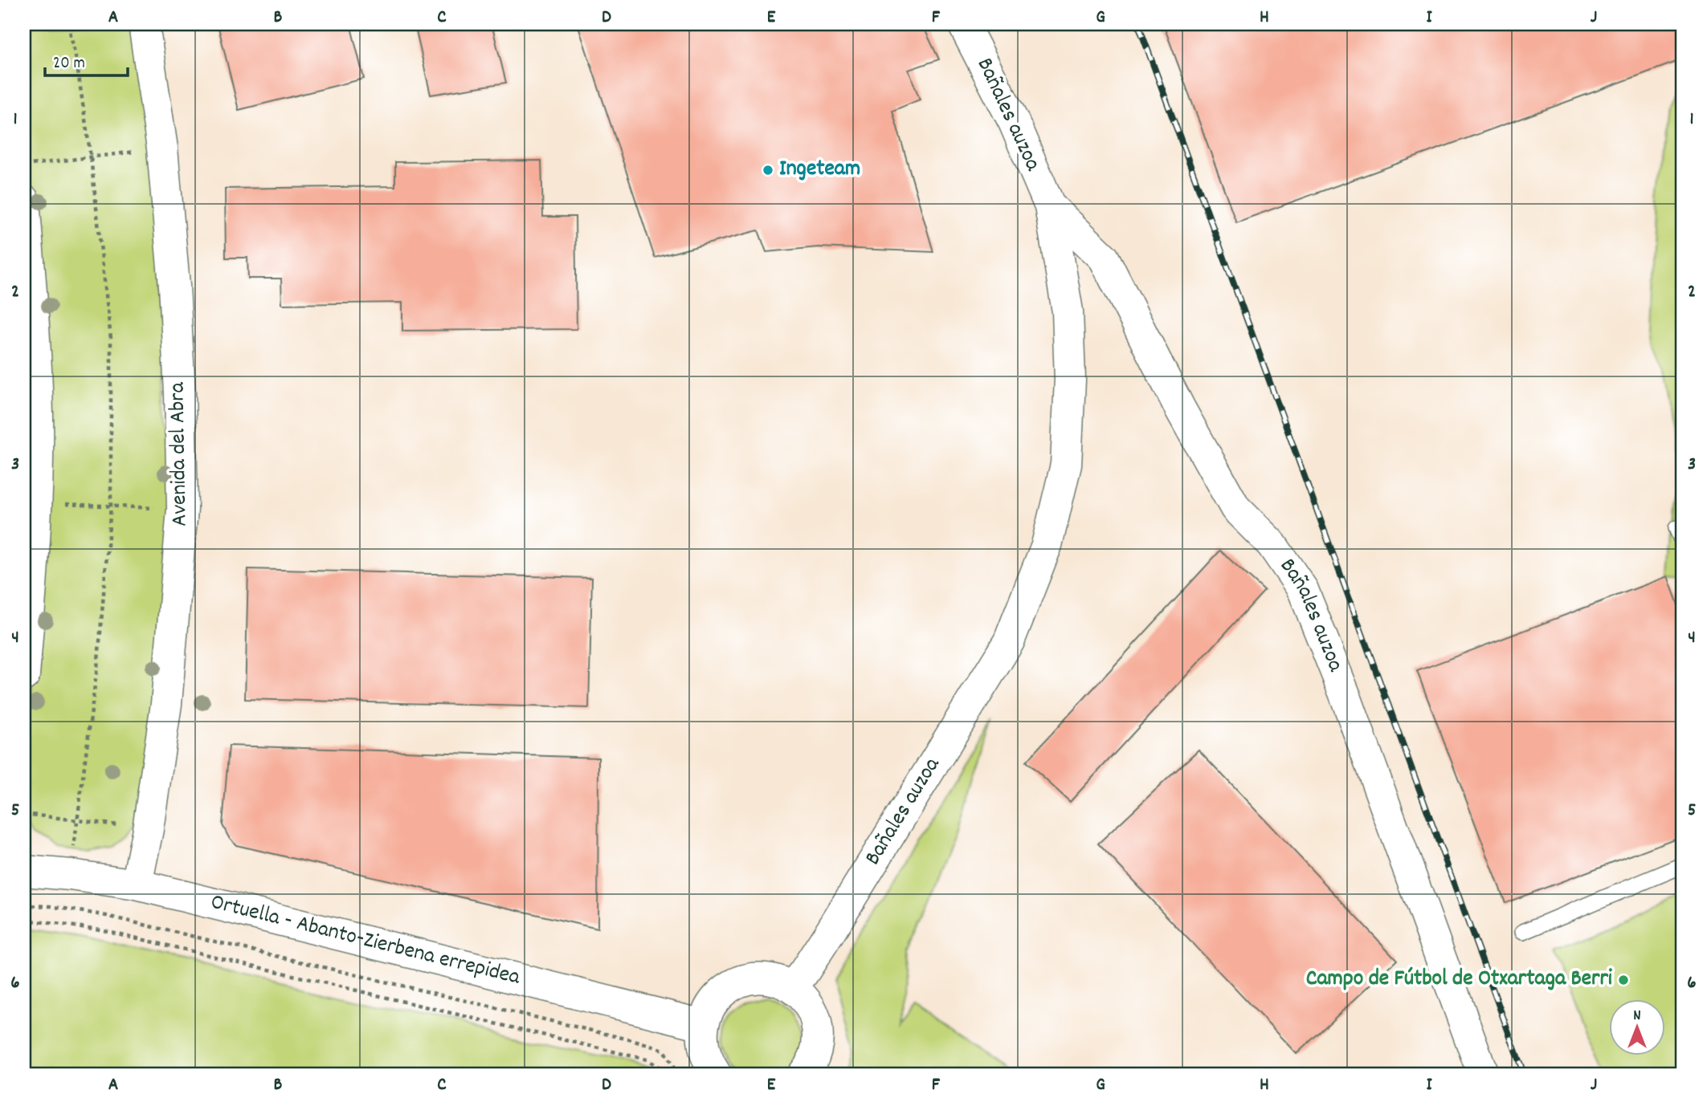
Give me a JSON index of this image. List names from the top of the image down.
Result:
{
  "streets": {
    "street": ["Bañales auzoa", "Avenida del Abra", "Ortuella - Abanto-Zierbena errepidea"]
  },
  "crossings": [
    ["Avenida del Abra", "Ortuella - Abanto-Zierbena errepidea"]
  ],
  "places": ["Ingeteam", "Campo de Fútbol de Otxartaga Berri"],
  "scale_bar": "20 m",
  "north": "top",
  "grid": {
    "columns": [
      "A",
      "B",
      "C",
      "D",
      "E",
      "F",
      "G",
      "H",
      "I",
      "J"
    ],
    "rows": [
      "1",
      "2",
      "3",
      "4",
      "5",
      "6"
    ]
  }
}
